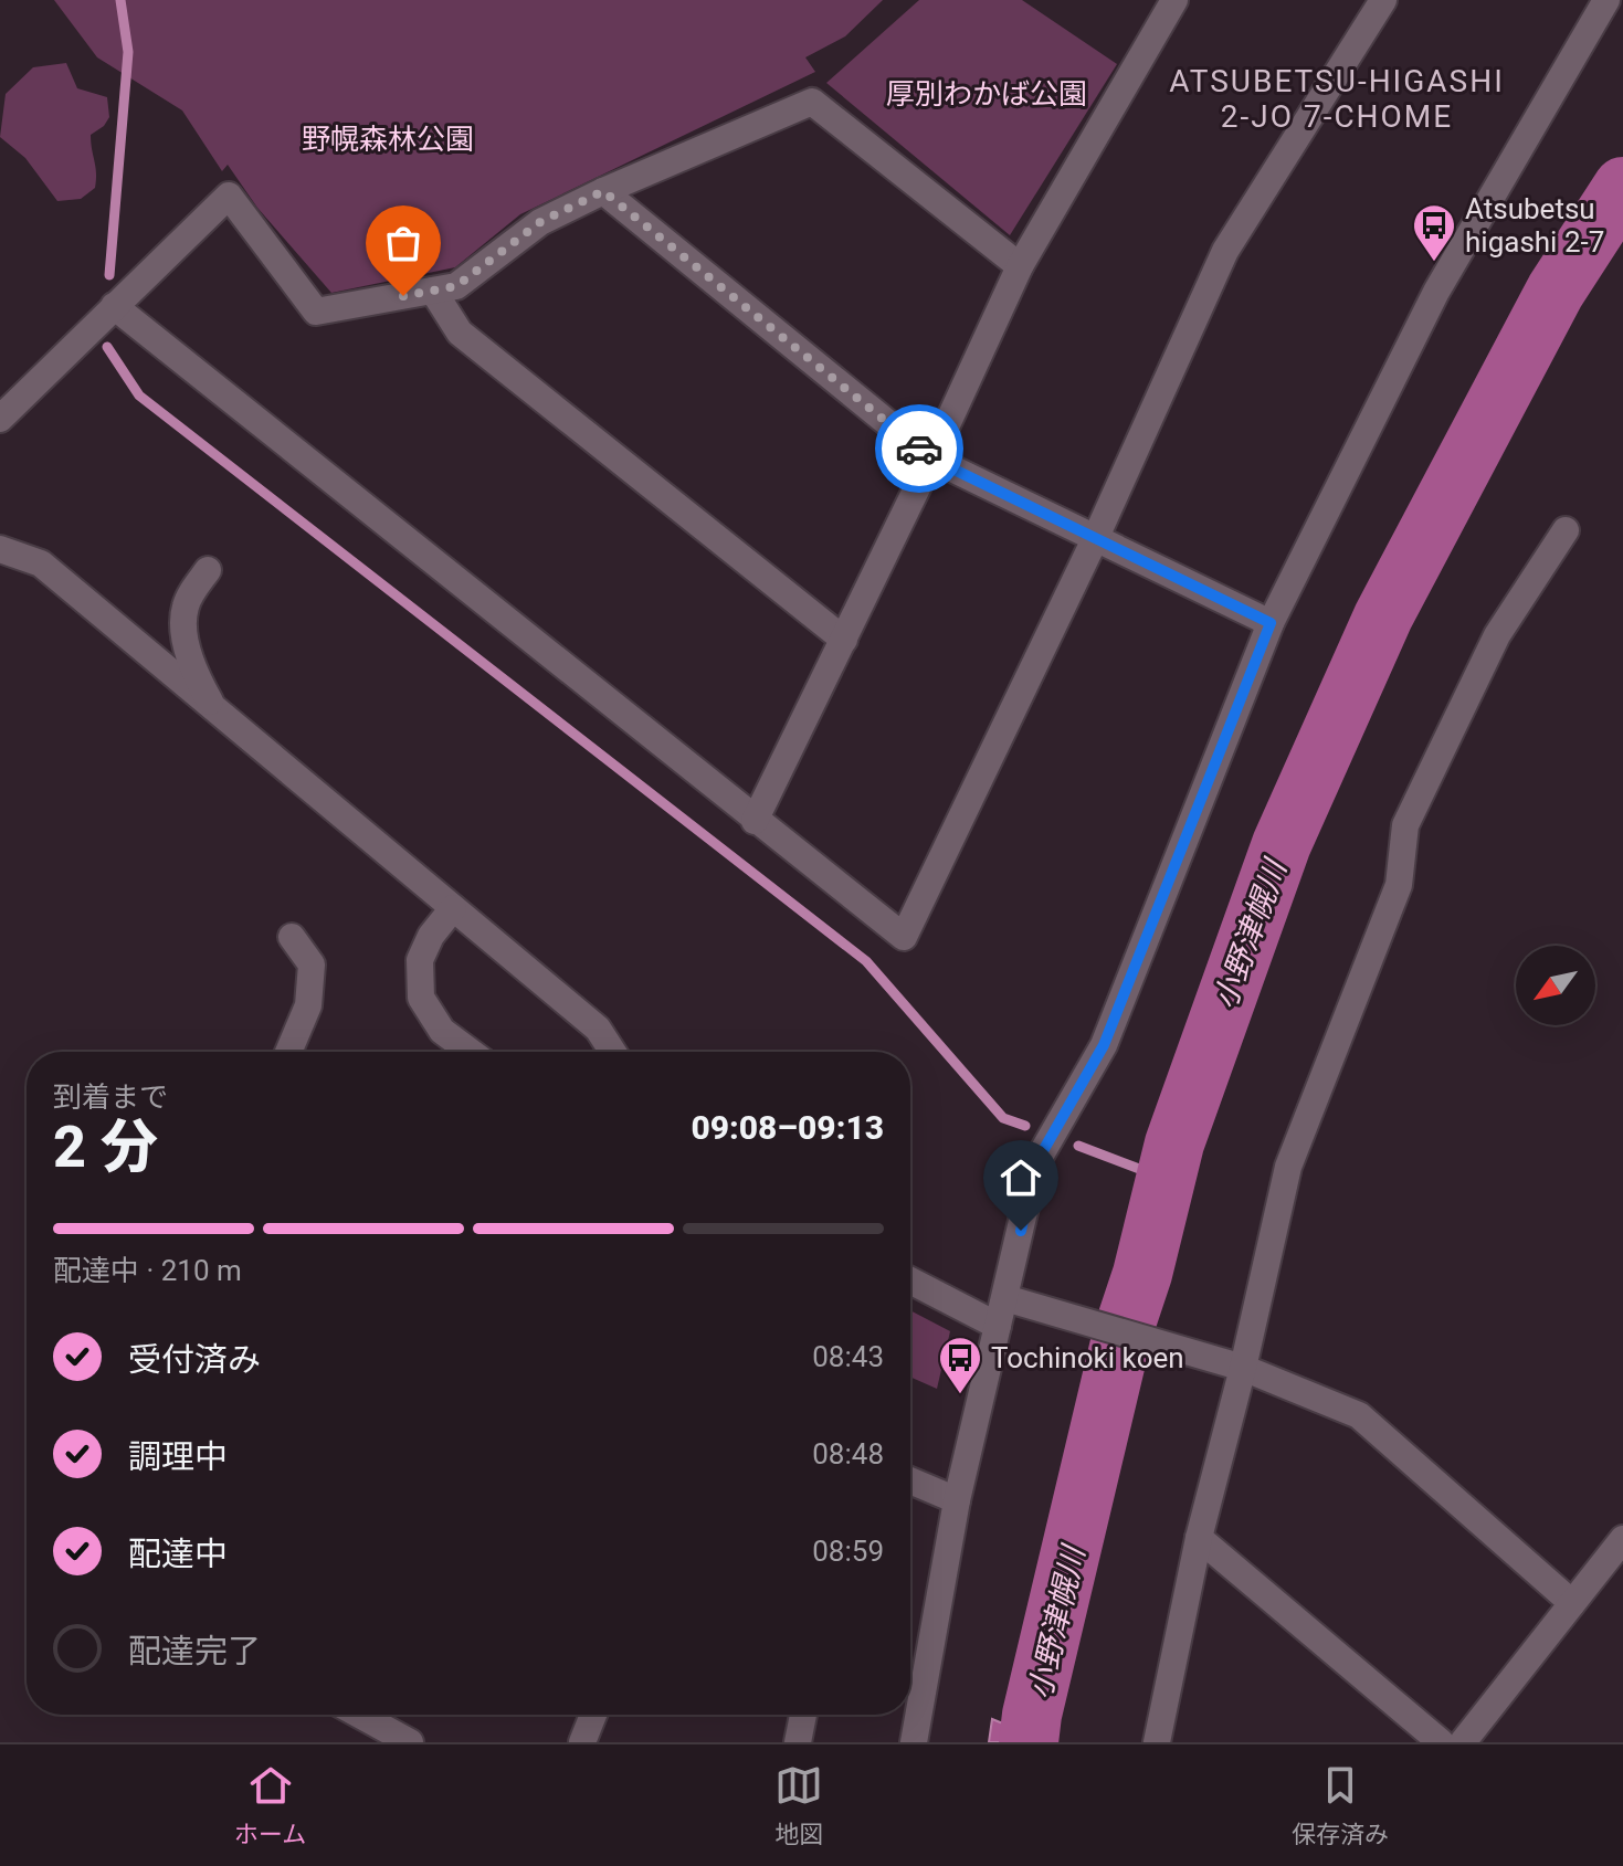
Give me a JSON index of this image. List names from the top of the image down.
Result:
{
  "districts": ["ATSUBETSU-HIGASHI 2-JO 7-CHOME"],
  "water": ["小野津幌川"],
  "parks": ["厚別わかば公園", "野幌森林公園"],
  "places": {
    "bus stop": ["Atsubetsu higashi 2-7", "Tochinoki koen"]
  },
  "north": "bottom left",
  "page": {
    "heading": ["2 分", "到着まで", "09:08–09:13"],
    "bar": "配達中 · 210 m",
    "list": [
      ["受付済み", "08:43"],
      ["調理中", "08:48"],
      ["配達中", "08:59"],
      "配達完了"
    ],
    "tabs": ["ホーム", "地図", "保存済み"]
  }
}
